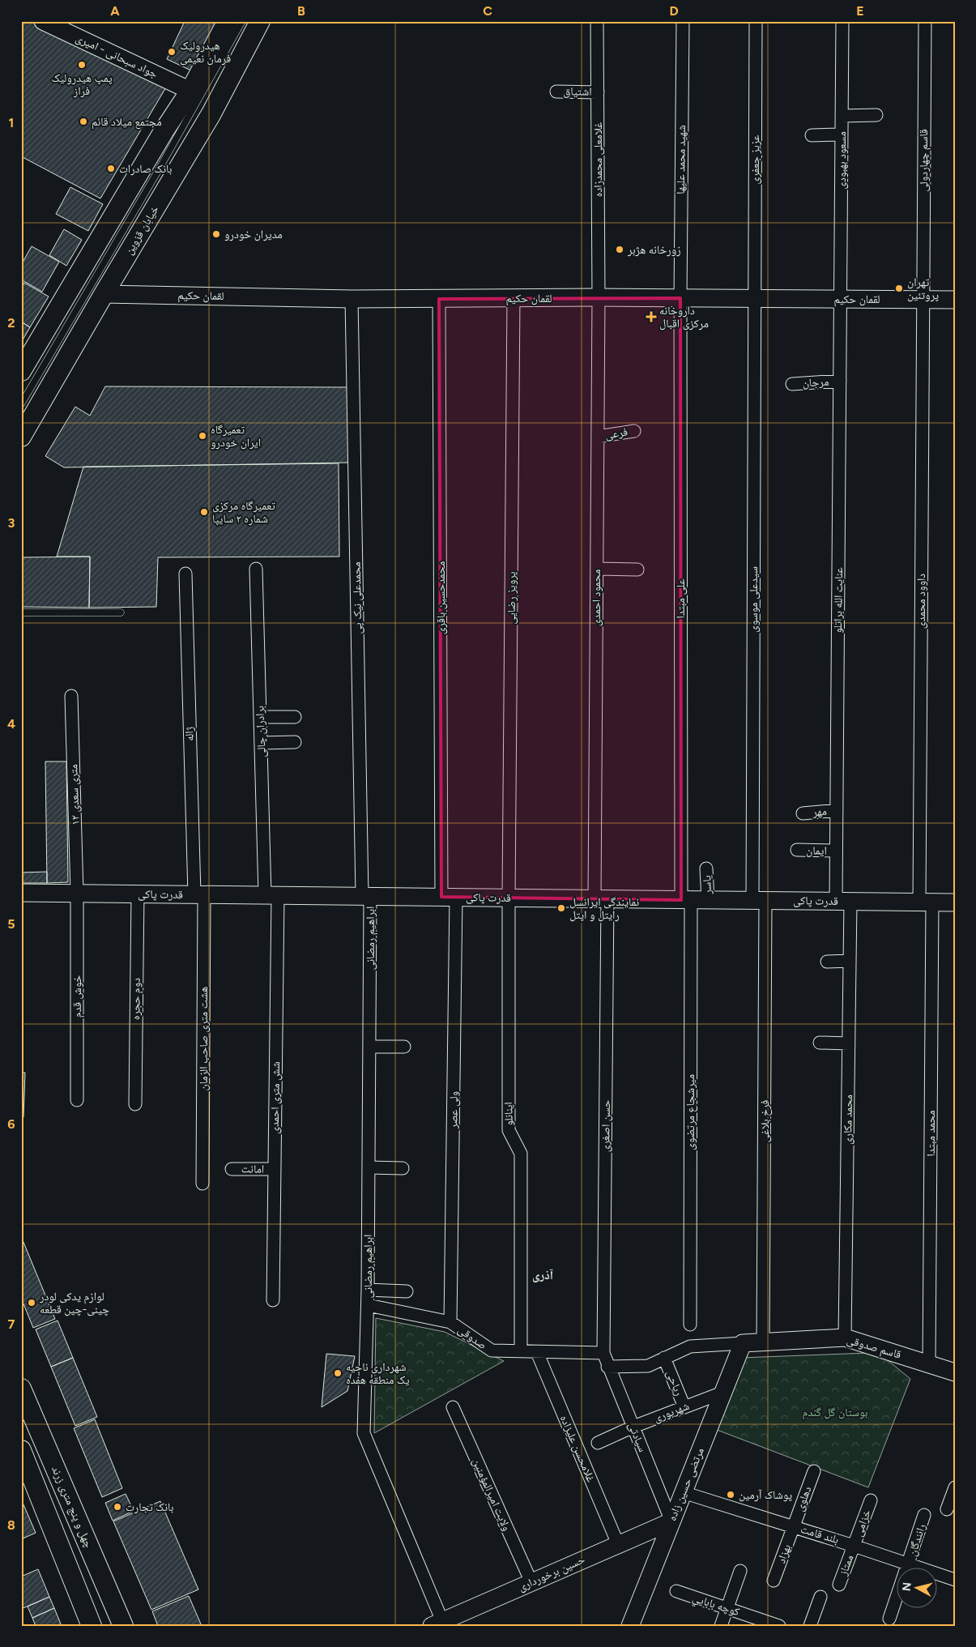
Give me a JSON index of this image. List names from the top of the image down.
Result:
{
  "streets": {
    "main road": ["خیابان قزوین", "چهل و پنج متری زرند"],
    "street": [
      "جواد سبحانی - امیری",
      "اشتیاق",
      "غلامعلی محمدزاده",
      "شهید محمد علیها",
      "عزیز جعفری",
      "مسعود بهبودی",
      "قاسم چهاردولی",
      "لقمان حکیم",
      "مرجان",
      "فرعی",
      "محمدعلی نیک پی",
      "محمدحسین باقری",
      "پرویز رضایی",
      "محمود احمدی",
      "علی مبتدا",
      "سیدعلی موسوی",
      "عنایت الله براتلو",
      "داوود محمدی",
      "برادران چالی",
      "ژاله",
      "۱۲ متری سعدی",
      "مهر",
      "ایمان",
      "یاسر",
      "قدرت پاکی",
      "ابراهیم رمضانی",
      "خوش قدم",
      "دوم حجره",
      "هشت متری صاحب الزمان",
      "شش متری احمدی",
      "ولی عصر",
      "میرشجاع مرتضوی",
      "اینانلو",
      "محمد مکاری",
      "فرخ بلاغی",
      "حسن اصغری",
      "محمد مبتدا",
      "امانت",
      "صدوقی",
      "قاسم صدوقی",
      "ریاحی",
      "شهریوری",
      "سیادتی",
      "غلامحسن علیزاده",
      "مرتضی حسین زاده",
      "ولایت امیرالمؤمنین",
      "دهلوی",
      "خزامی",
      "بلند قامت",
      "رانندگان",
      "بهزاد",
      "ممتاز",
      "حسین برخورداری",
      "كوچه بابايي"
    ]
  },
  "crossings": [
    ["اشتیاق", "غلامعلی محمدزاده"],
    ["غلامعلی محمدزاده", "لقمان حکیم"],
    ["غلامعلی محمدزاده", "محمود احمدی"],
    ["شهید محمد علیها", "لقمان حکیم"],
    ["شهید محمد علیها", "علی مبتدا"],
    ["عزیز جعفری", "لقمان حکیم"],
    ["عزیز جعفری", "سیدعلی موسوی"],
    ["مسعود بهبودی", "لقمان حکیم"],
    ["مسعود بهبودی", "عنایت الله براتلو"],
    ["قاسم چهاردولی", "لقمان حکیم"],
    ["قاسم چهاردولی", "داوود محمدی"],
    ["خیابان قزوین", "لقمان حکیم"],
    ["لقمان حکیم", "محمدعلی نیک پی"],
    ["لقمان حکیم", "محمدحسین باقری"],
    ["لقمان حکیم", "پرویز رضایی"],
    ["لقمان حکیم", "محمود احمدی"],
    ["لقمان حکیم", "علی مبتدا"],
    ["لقمان حکیم", "سیدعلی موسوی"],
    ["لقمان حکیم", "عنایت الله براتلو"],
    ["لقمان حکیم", "داوود محمدی"],
    ["مرجان", "عنایت الله براتلو"],
    ["فرعی", "محمود احمدی"],
    ["محمدعلی نیک پی", "قدرت پاکی"],
    ["محمدعلی نیک پی", "ابراهیم رمضانی"],
    ["محمدحسین باقری", "قدرت پاکی"],
    ["محمدحسین باقری", "ولی عصر"],
    ["پرویز رضایی", "قدرت پاکی"],
    ["پرویز رضایی", "اینانلو"],
    ["محمود احمدی", "قدرت پاکی"],
    ["محمود احمدی", "حسن اصغری"],
    ["علی مبتدا", "یاسر"],
    ["علی مبتدا", "قدرت پاکی"],
    ["علی مبتدا", "میرشجاع مرتضوی"],
    ["سیدعلی موسوی", "قدرت پاکی"],
    ["سیدعلی موسوی", "فرخ بلاغی"],
    ["عنایت الله براتلو", "مهر"],
    ["عنایت الله براتلو", "ایمان"],
    ["عنایت الله براتلو", "قدرت پاکی"],
    ["عنایت الله براتلو", "محمد مکاری"],
    ["داوود محمدی", "قدرت پاکی"],
    ["داوود محمدی", "محمد مبتدا"],
    ["برادران چالی", "قدرت پاکی"],
    ["برادران چالی", "شش متری احمدی"],
    ["ژاله", "قدرت پاکی"],
    ["ژاله", "هشت متری صاحب الزمان"],
    ["۱۲ متری سعدی", "قدرت پاکی"],
    ["۱۲ متری سعدی", "خوش قدم"],
    ["یاسر", "قدرت پاکی"],
    ["یاسر", "میرشجاع مرتضوی"],
    ["قدرت پاکی", "ابراهیم رمضانی"],
    ["قدرت پاکی", "خوش قدم"],
    ["قدرت پاکی", "دوم حجره"],
    ["قدرت پاکی", "هشت متری صاحب الزمان"],
    ["قدرت پاکی", "شش متری احمدی"],
    ["قدرت پاکی", "ولی عصر"],
    ["قدرت پاکی", "میرشجاع مرتضوی"],
    ["قدرت پاکی", "اینانلو"],
    ["قدرت پاکی", "محمد مکاری"],
    ["قدرت پاکی", "فرخ بلاغی"],
    ["قدرت پاکی", "حسن اصغری"],
    ["قدرت پاکی", "محمد مبتدا"],
    ["ابراهیم رمضانی", "صدوقی"],
    ["ابراهیم رمضانی", "حسین برخورداری"],
    ["شش متری احمدی", "امانت"],
    ["ولی عصر", "صدوقی"],
    ["اینانلو", "صدوقی"],
    ["محمد مکاری", "قاسم صدوقی"],
    ["فرخ بلاغی", "قاسم صدوقی"],
    ["حسن اصغری", "صدوقی"],
    ["حسن اصغری", "سیادتی"],
    ["محمد مبتدا", "قاسم صدوقی"],
    ["صدوقی", "سیادتی"],
    ["صدوقی", "غلامحسن علیزاده"],
    ["قاسم صدوقی", "مرتضی حسین زاده"],
    ["ریاحی", "شهریوری"],
    ["شهریوری", "سیادتی"],
    ["شهریوری", "مرتضی حسین زاده"],
    ["سیادتی", "مرتضی حسین زاده"],
    ["سیادتی", "حسین برخورداری"],
    ["غلامحسن علیزاده", "حسین برخورداری"],
    ["مرتضی حسین زاده", "بلند قامت"],
    ["مرتضی حسین زاده", "حسین برخورداری"],
    ["ولایت امیرالمؤمنین", "حسین برخورداری"],
    ["دهلوی", "بلند قامت"],
    ["دهلوی", "بهزاد"],
    ["خزامی", "بلند قامت"],
    ["خزامی", "ممتاز"],
    ["بلند قامت", "رانندگان"],
    ["بلند قامت", "بهزاد"],
    ["بلند قامت", "ممتاز"]
  ],
  "districts": ["آذری"],
  "parks": ["بوستان گل گندم"],
  "places": {
    "other": [
      "هیدرولیک فرمان نعیمی",
      "پمپ هیدرولیک فراز",
      "مجتمع میلاد قائم",
      "بانک صادرات",
      "مدیران خودرو",
      "زورخانه هژبر",
      "تهران پروتئین",
      "تعمیرگاه ایران خودرو",
      "تعمیرگاه مرکزی شماره ۲ سایپا",
      "نمایندگی ایرانسل رایتل و اپتل",
      "لوازم یدکی لودر چینی-چین قطعه",
      "شهرداری ناحیه یک منطقه هفده",
      "پوشاک آرمین",
      "بانک تجارت"
    ],
    "health": ["داروخانه مرکزی اقبال"]
  },
  "north": "left",
  "grid": {
    "columns": [
      "A",
      "B",
      "C",
      "D",
      "E"
    ],
    "rows": [
      "1",
      "2",
      "3",
      "4",
      "5",
      "6",
      "7",
      "8"
    ]
  }
}
